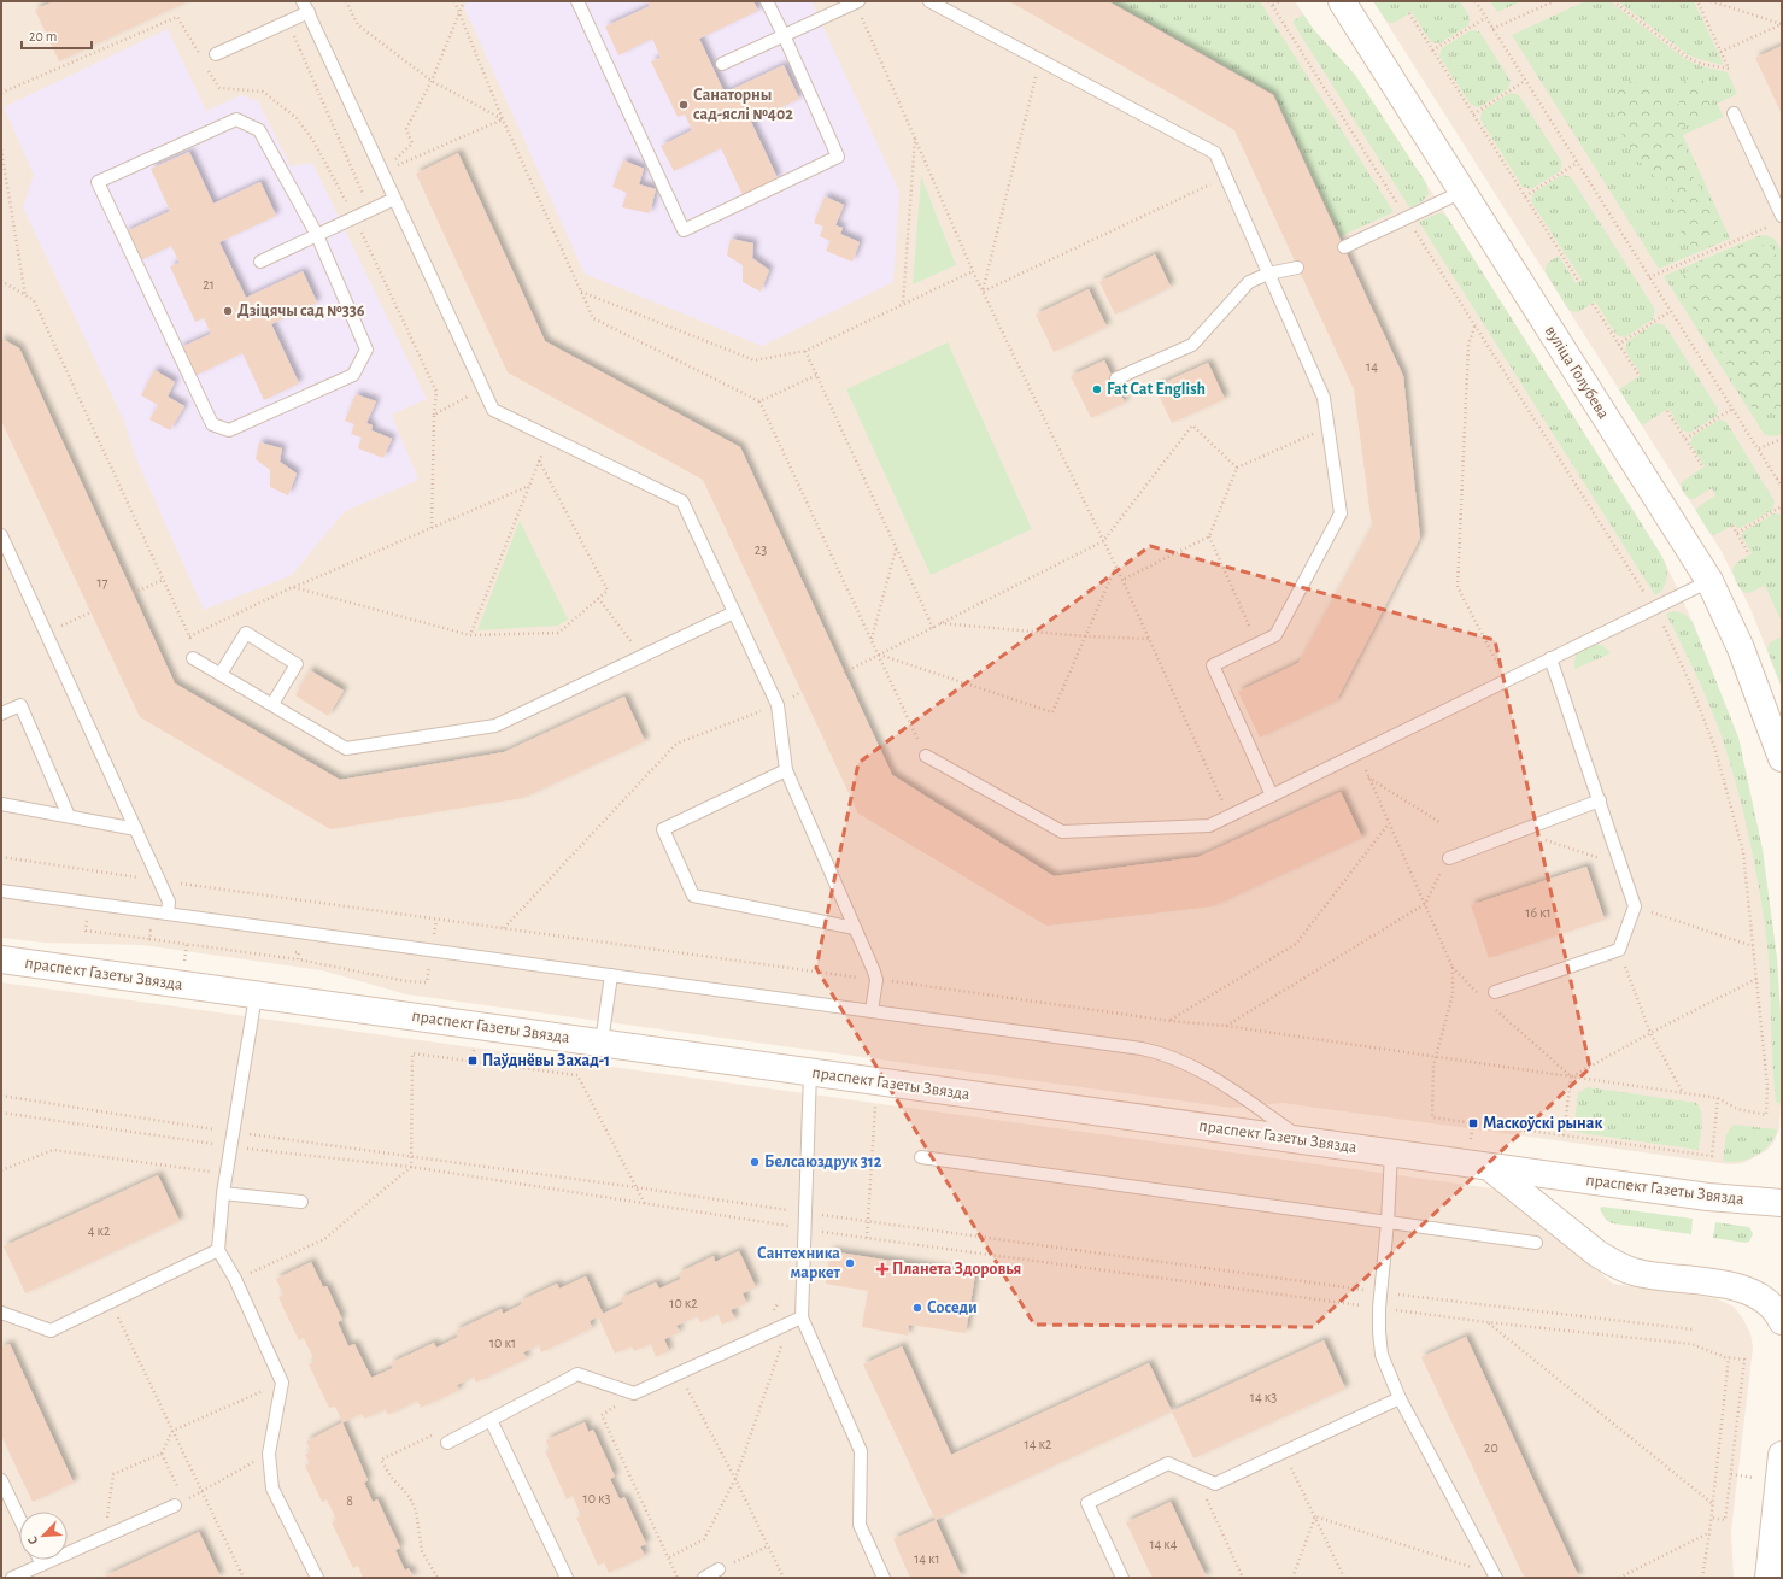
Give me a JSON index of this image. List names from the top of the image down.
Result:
{
  "streets": {
    "main road": ["вуліца Голубева", "праспект Газеты Звязда"]
  },
  "places": {
    "other": [
      "Санаторны сад-яслі №402",
      "Дзіцячы сад №336",
      "Fat Cat English",
      "Белсаюздрук 312",
      "Сантехника маркет",
      "Соседи"
    ],
    "transit": ["Паўднёвы Захад-1", "Маскоўскі рынак"],
    "health": ["Планета Здоровья"]
  },
  "house_numbers": [
    "21",
    "14",
    "23",
    "17",
    "16 к1",
    "4 к2",
    "10 к2",
    "10 к1",
    "14 к3",
    "14 к2",
    "20",
    "10 к3",
    "8",
    "14 к4",
    "14 к1"
  ],
  "scale_bar": "20 m",
  "north": "bottom left"
}
